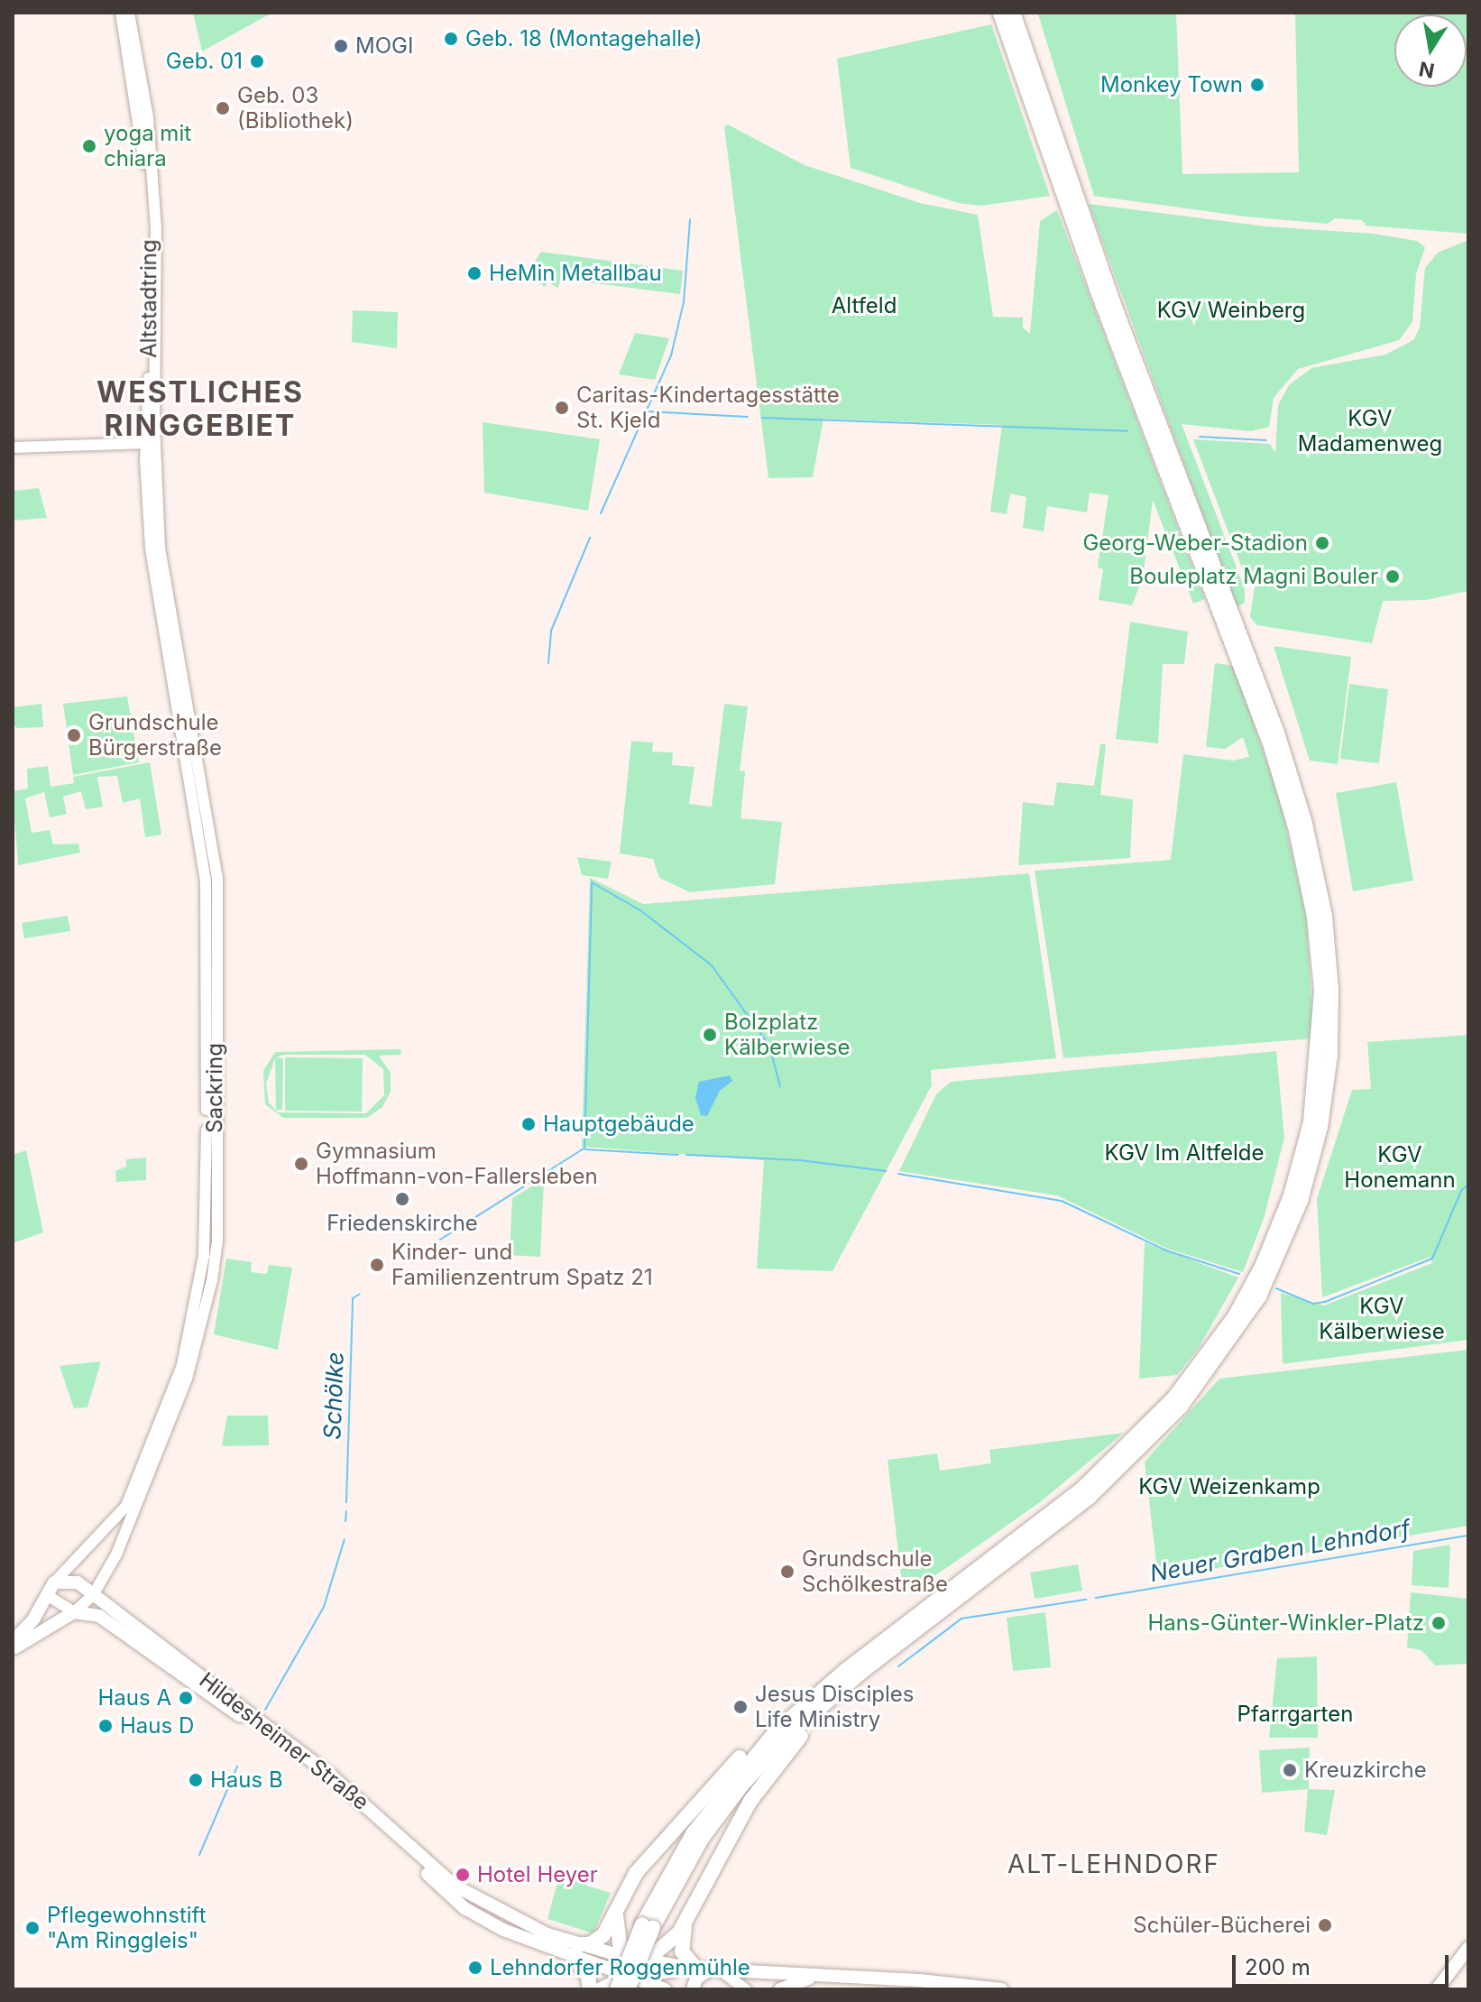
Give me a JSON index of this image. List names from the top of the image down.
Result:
{
  "streets": {
    "main road": ["Altstadtring", "Sackring", "Hildesheimer Straße"]
  },
  "crossings": [
    ["Altstadtring", "Sackring"],
    ["Sackring", "Hildesheimer Straße"]
  ],
  "districts": ["WESTLICHES RINGGEBIET", "ALT-LEHNDORF"],
  "water": ["Schölke", "Neuer Graben Lehndorf"],
  "parks": [
    "Altfeld",
    "KGV Weinberg",
    "KGV Madamenweg",
    "KGV Im Altfelde",
    "KGV Honemann",
    "KGV Kälberwiese",
    "KGV Weizenkamp",
    "Pfarrgarten"
  ],
  "places": [
    "Geb. 18 (Montagehalle)",
    "MOGI",
    "Geb. 01",
    "Monkey Town",
    "Geb. 03 (Bibliothek)",
    "yoga mit chiara",
    "HeMin Metallbau",
    "Caritas-Kindertagesstätte St. Kjeld",
    "Georg-Weber-Stadion",
    "Bouleplatz Magni Bouler",
    "Grundschule Bürgerstraße",
    "Bolzplatz Kälberwiese",
    "Hauptgebäude",
    "Gymnasium Hoffmann-von-Fallersleben",
    "Friedenskirche",
    "Kinder- und Familienzentrum Spatz 21",
    "Grundschule Schölkestraße",
    "Hans-Günter-Winkler-Platz",
    "Haus A",
    "Jesus Disciples Life Ministry",
    "Haus D",
    "Kreuzkirche",
    "Haus B",
    "Hotel Heyer",
    "Schüler-Bücherei",
    "Pflegewohnstift \"Am Ringgleis\"",
    "Lehndorfer Roggenmühle"
  ],
  "scale_bar": "200 m",
  "north": "bottom"
}
